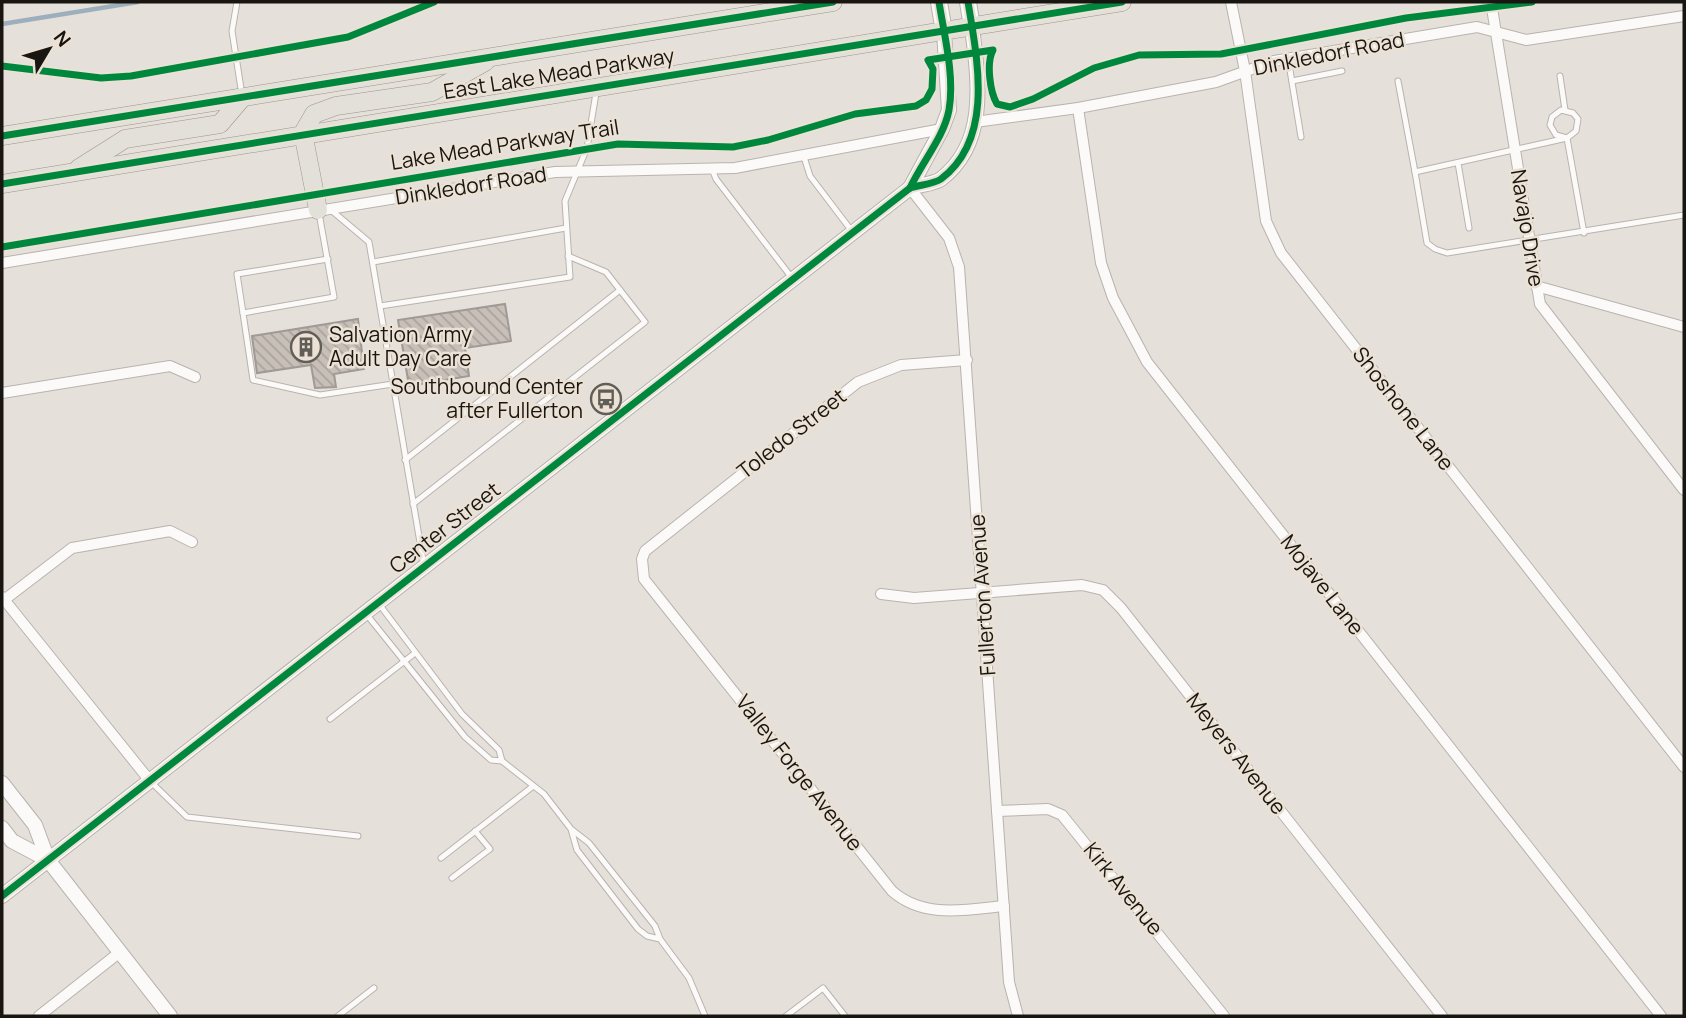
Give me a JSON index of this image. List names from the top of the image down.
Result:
{
  "streets": {
    "main road": ["East Lake Mead Parkway", "Center Street"],
    "street": [
      "Dinkledorf Road",
      "Navajo Drive",
      "Shoshone Lane",
      "Toledo Street",
      "Mojave Lane",
      "Fullerton Avenue",
      "Meyers Avenue",
      "Valley Forge Avenue",
      "Kirk Avenue"
    ],
    "cycle path": ["Lake Mead Parkway Trail"]
  },
  "crossings": [
    ["Dinkledorf Road", "Navajo Drive"],
    ["Dinkledorf Road", "Shoshone Lane"],
    ["Dinkledorf Road", "Center Street"],
    ["Dinkledorf Road", "Mojave Lane"],
    ["East Lake Mead Parkway", "Center Street"],
    ["Toledo Street", "Fullerton Avenue"],
    ["Toledo Street", "Valley Forge Avenue"],
    ["Center Street", "Fullerton Avenue"],
    ["Fullerton Avenue", "Meyers Avenue"],
    ["Fullerton Avenue", "Valley Forge Avenue"],
    ["Fullerton Avenue", "Kirk Avenue"]
  ],
  "places": {
    "building": ["Salvation Army Adult Day Care"],
    "bus stop": ["Southbound Center after Fullerton"]
  },
  "north": "top right"
}
